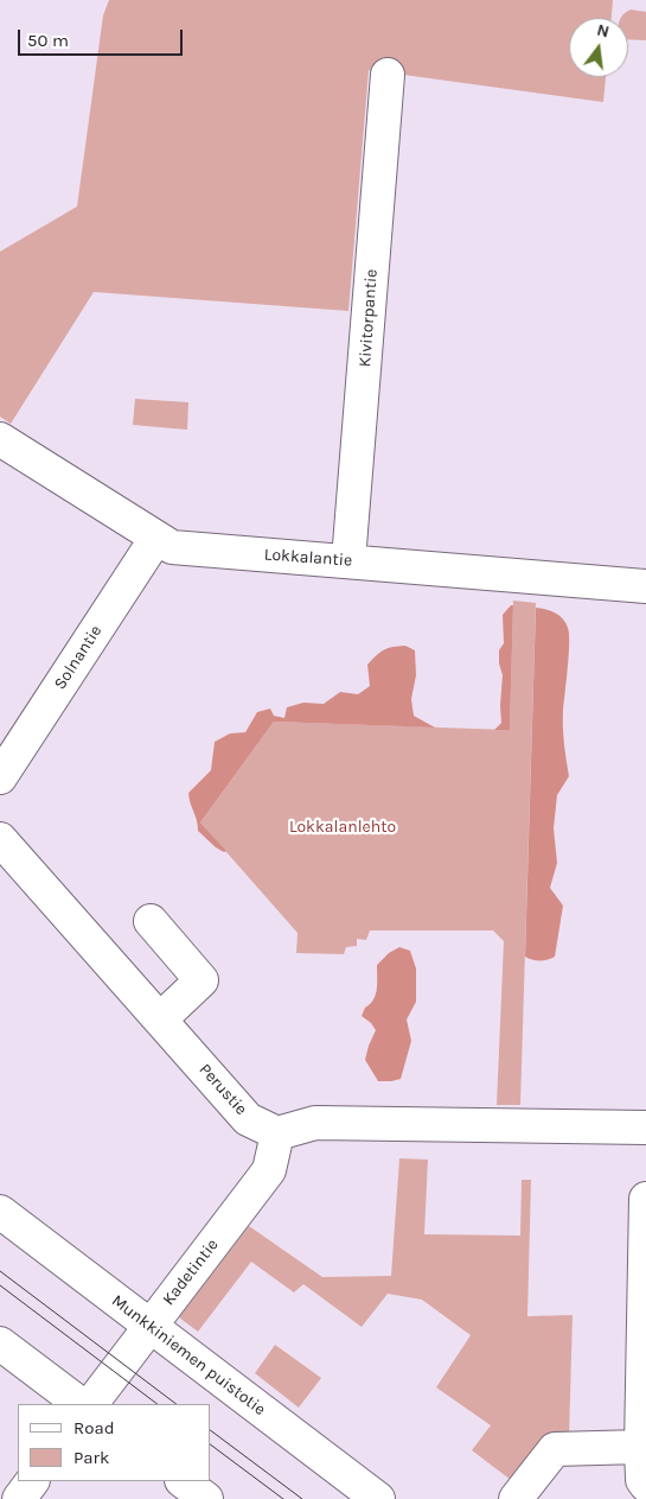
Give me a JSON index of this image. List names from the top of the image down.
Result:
{
  "streets": {
    "street": [
      "Kivitorpantie",
      "Lokkalantie",
      "Solnantie",
      "Perustie",
      "Kadetintie",
      "Munkkiniemen puistotie"
    ]
  },
  "crossings": [
    ["Kivitorpantie", "Lokkalantie"],
    ["Lokkalantie", "Solnantie"],
    ["Perustie", "Kadetintie"],
    ["Kadetintie", "Munkkiniemen puistotie"]
  ],
  "parks": ["Lokkalanlehto"],
  "legend": ["Road", "Park"],
  "scale_bar": "50 m",
  "north": "top"
}
